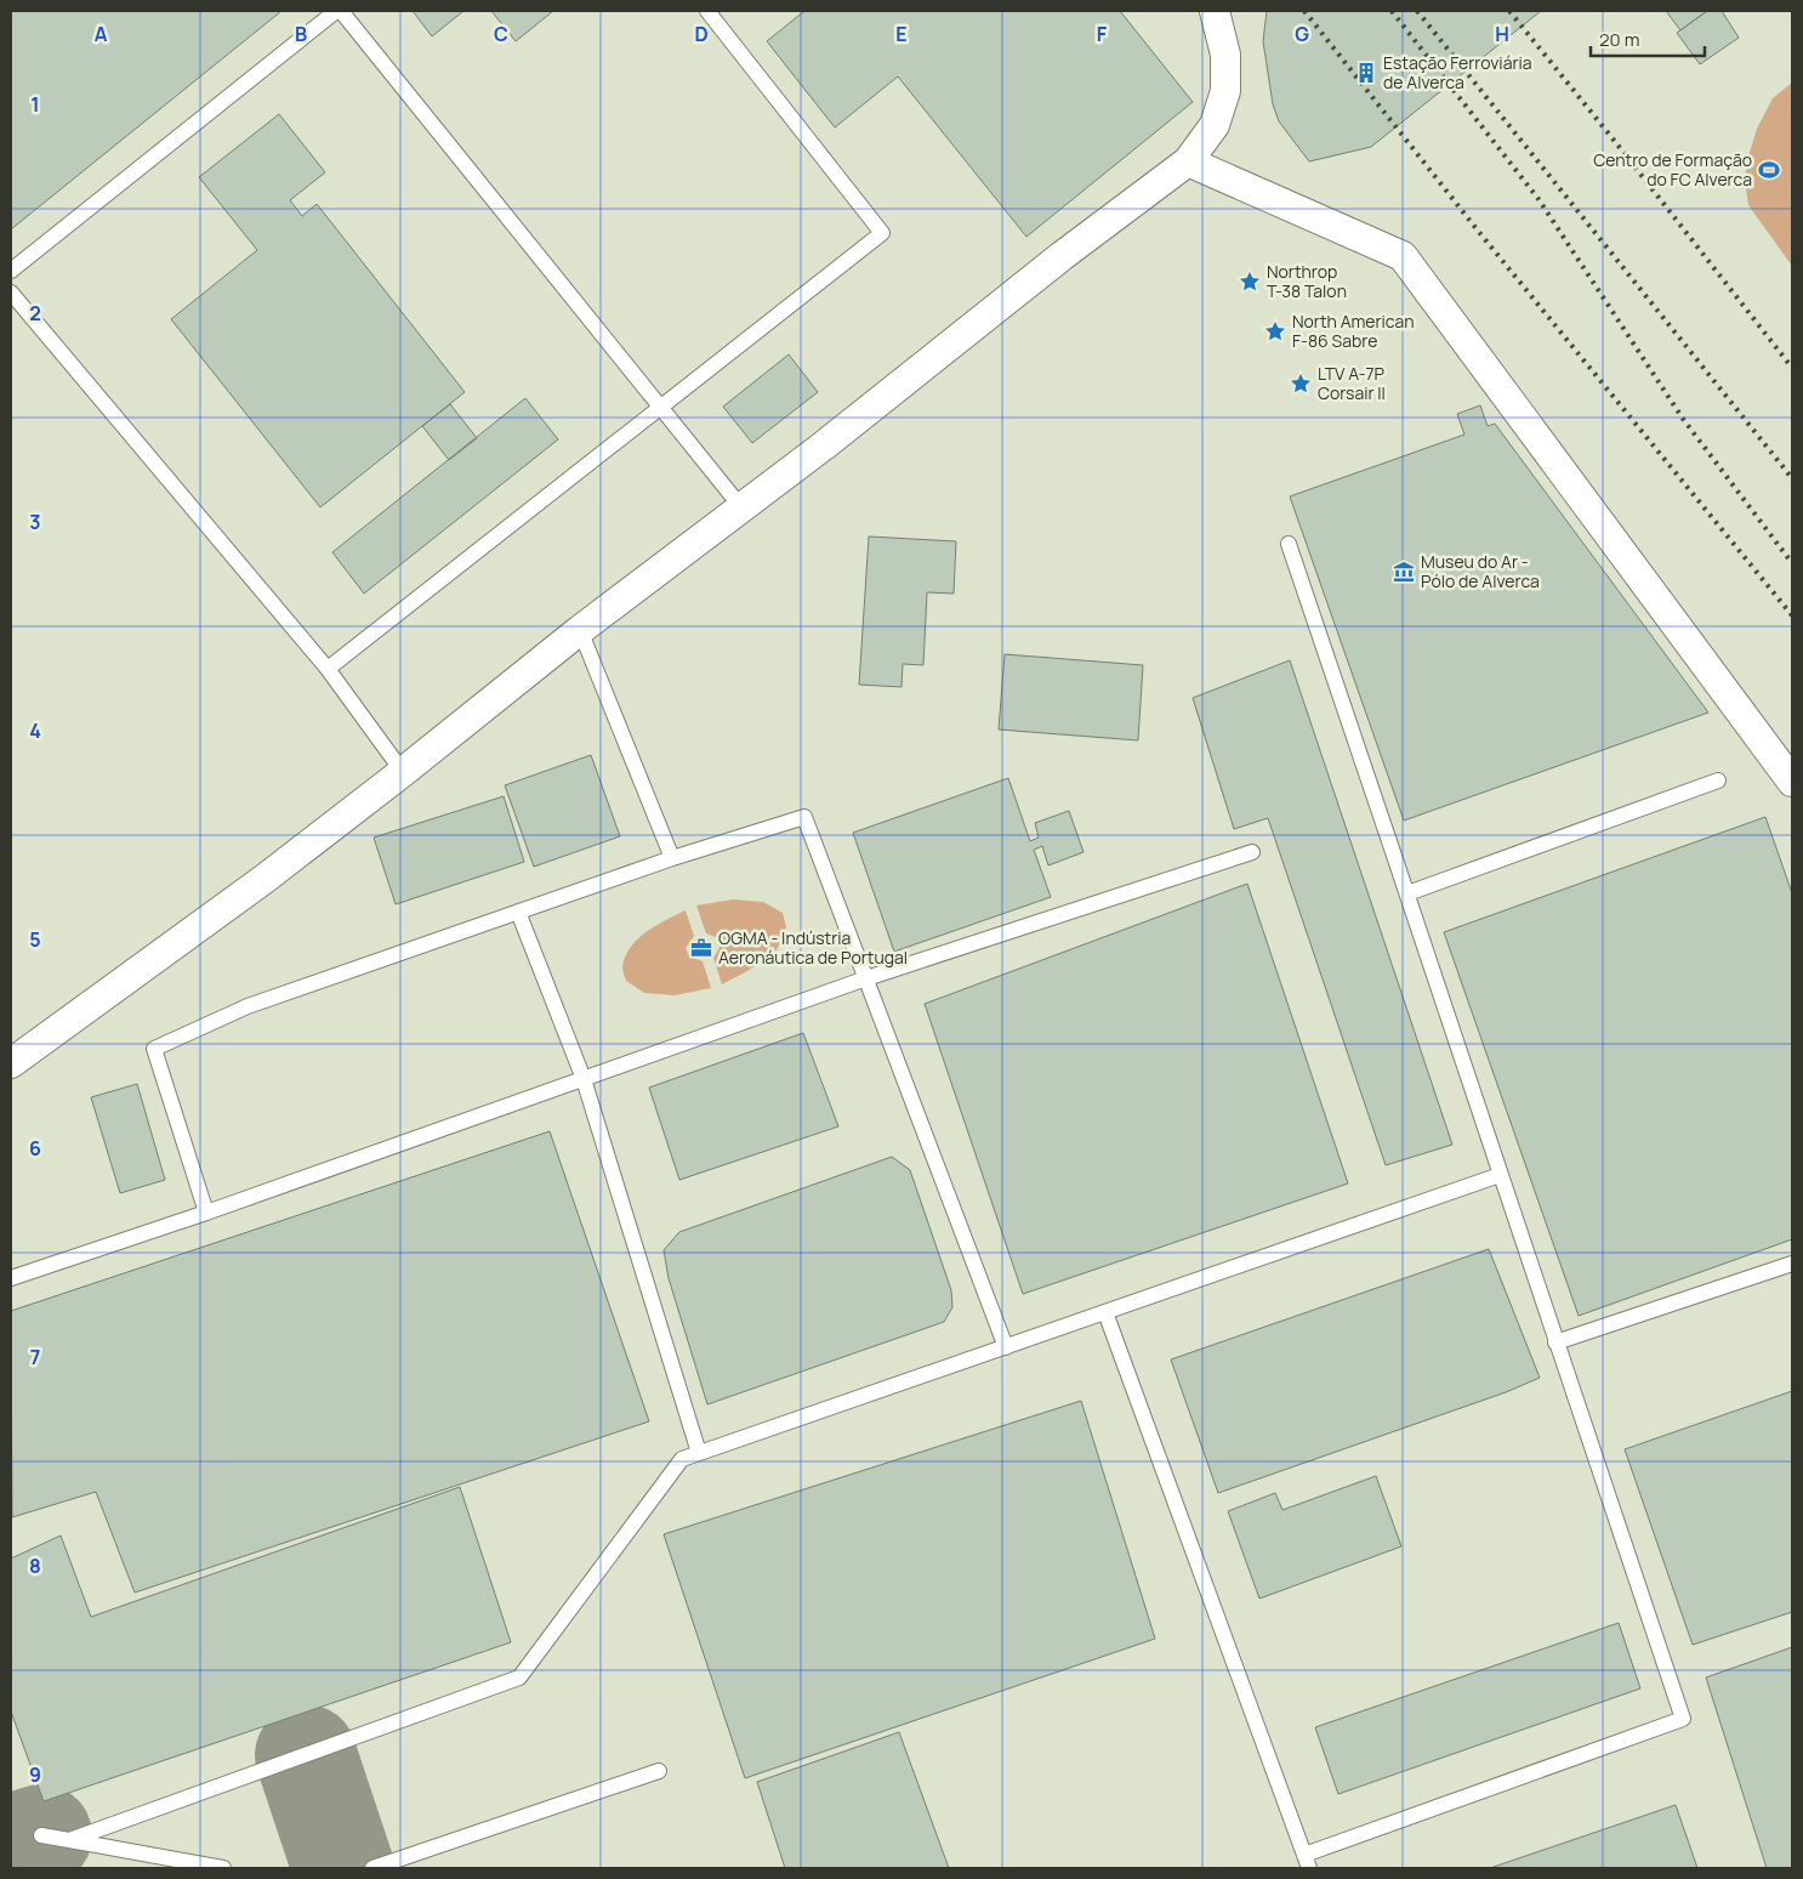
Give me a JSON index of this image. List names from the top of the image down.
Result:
{
  "places": {
    "building": ["Estação Ferroviária de Alverca"],
    "sports": ["Centro de Formação do FC Alverca"],
    "place": ["Northrop T-38 Talon", "North American F-86 Sabre", "LTV A-7P Corsair II"],
    "museum": ["Museu do Ar - Pólo de Alverca"],
    "office": ["OGMA - Indústria Aeronáutica de Portugal"]
  },
  "scale_bar": "20 m",
  "grid": {
    "columns": [
      "A",
      "B",
      "C",
      "D",
      "E",
      "F",
      "G",
      "H"
    ],
    "rows": [
      "1",
      "2",
      "3",
      "4",
      "5",
      "6",
      "7",
      "8",
      "9"
    ]
  }
}
